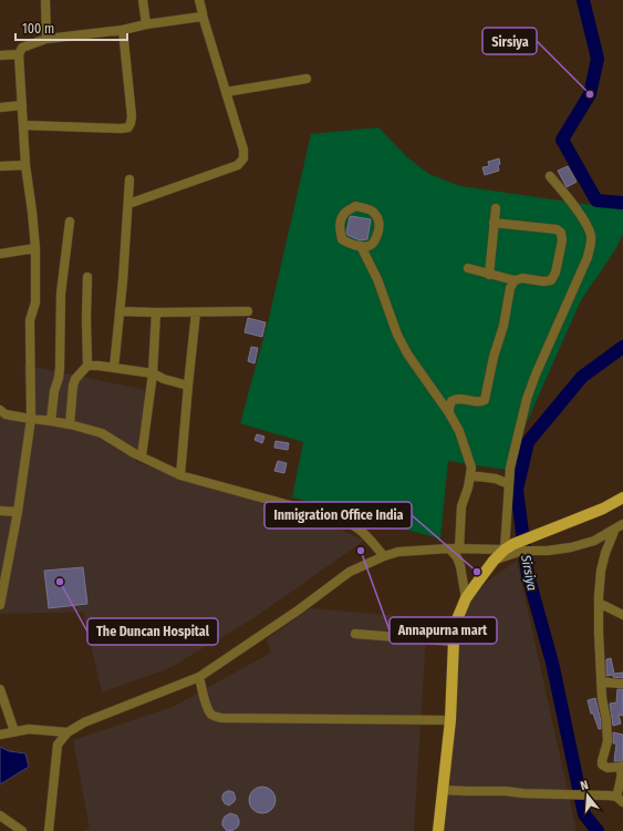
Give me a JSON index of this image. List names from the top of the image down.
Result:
{
  "water": ["Sirsiya"],
  "places": [
    "Sirsiya",
    "Annapurna mart",
    "Inmigration Office India",
    "The Duncan Hospital"
  ],
  "scale_bar": "100 m",
  "north": "top"
}
